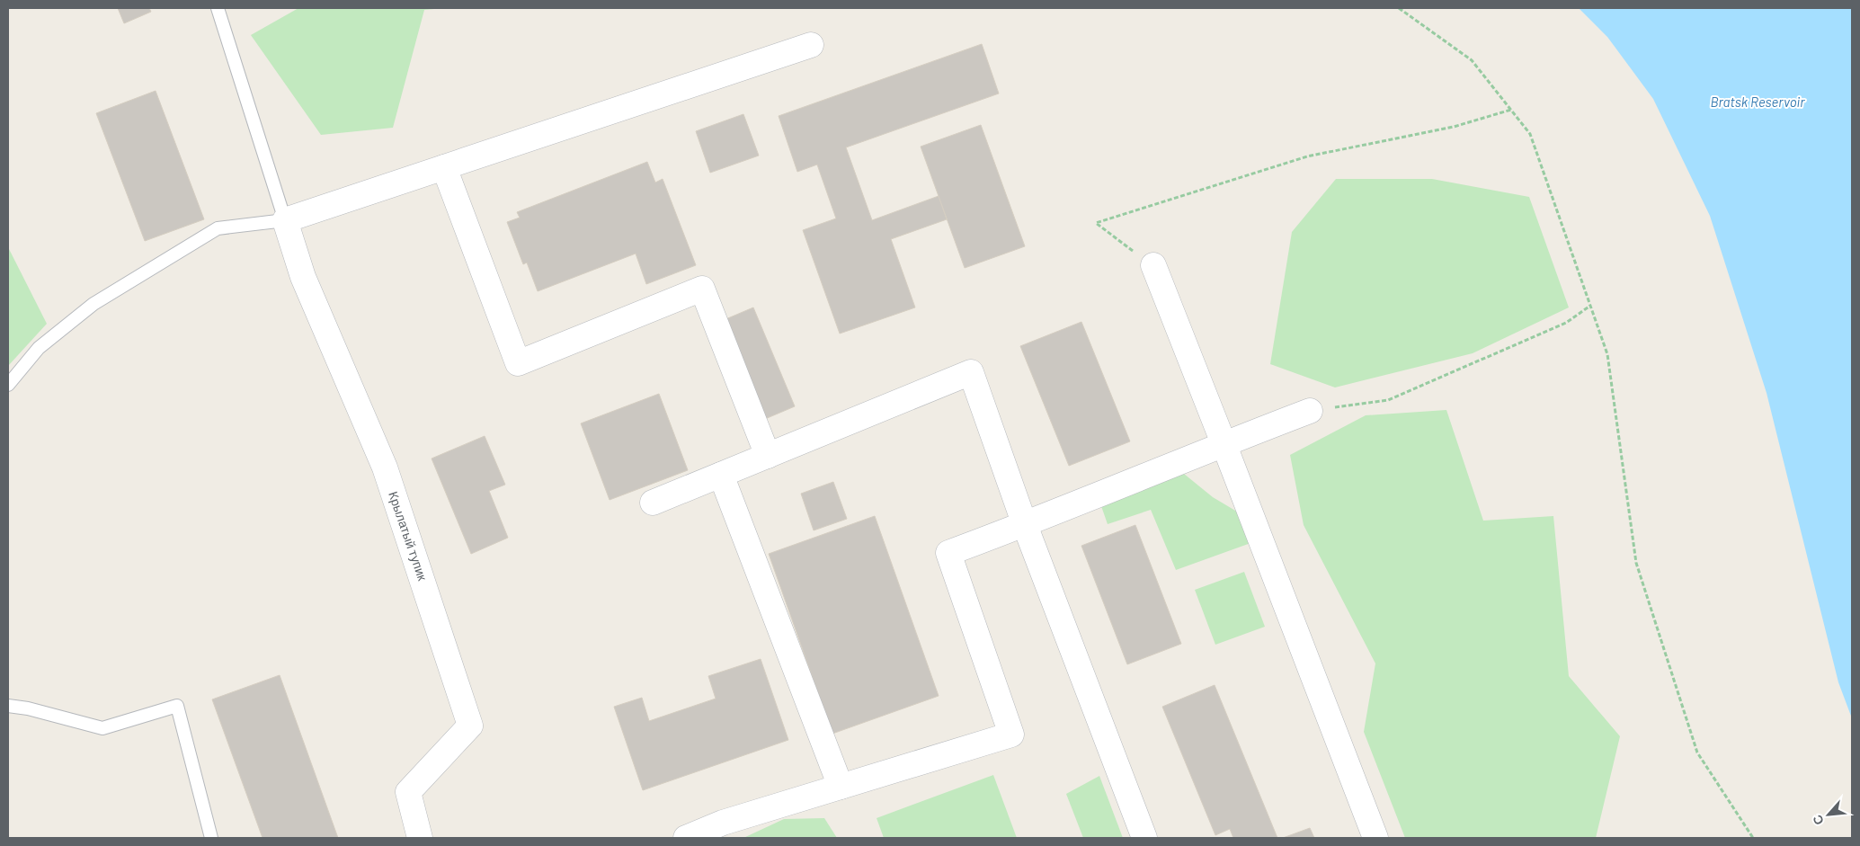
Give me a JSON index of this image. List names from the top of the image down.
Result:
{
  "streets": {
    "street": ["Крылатый тупик"]
  },
  "water": ["Bratsk Reservoir"],
  "north": "bottom left"
}
